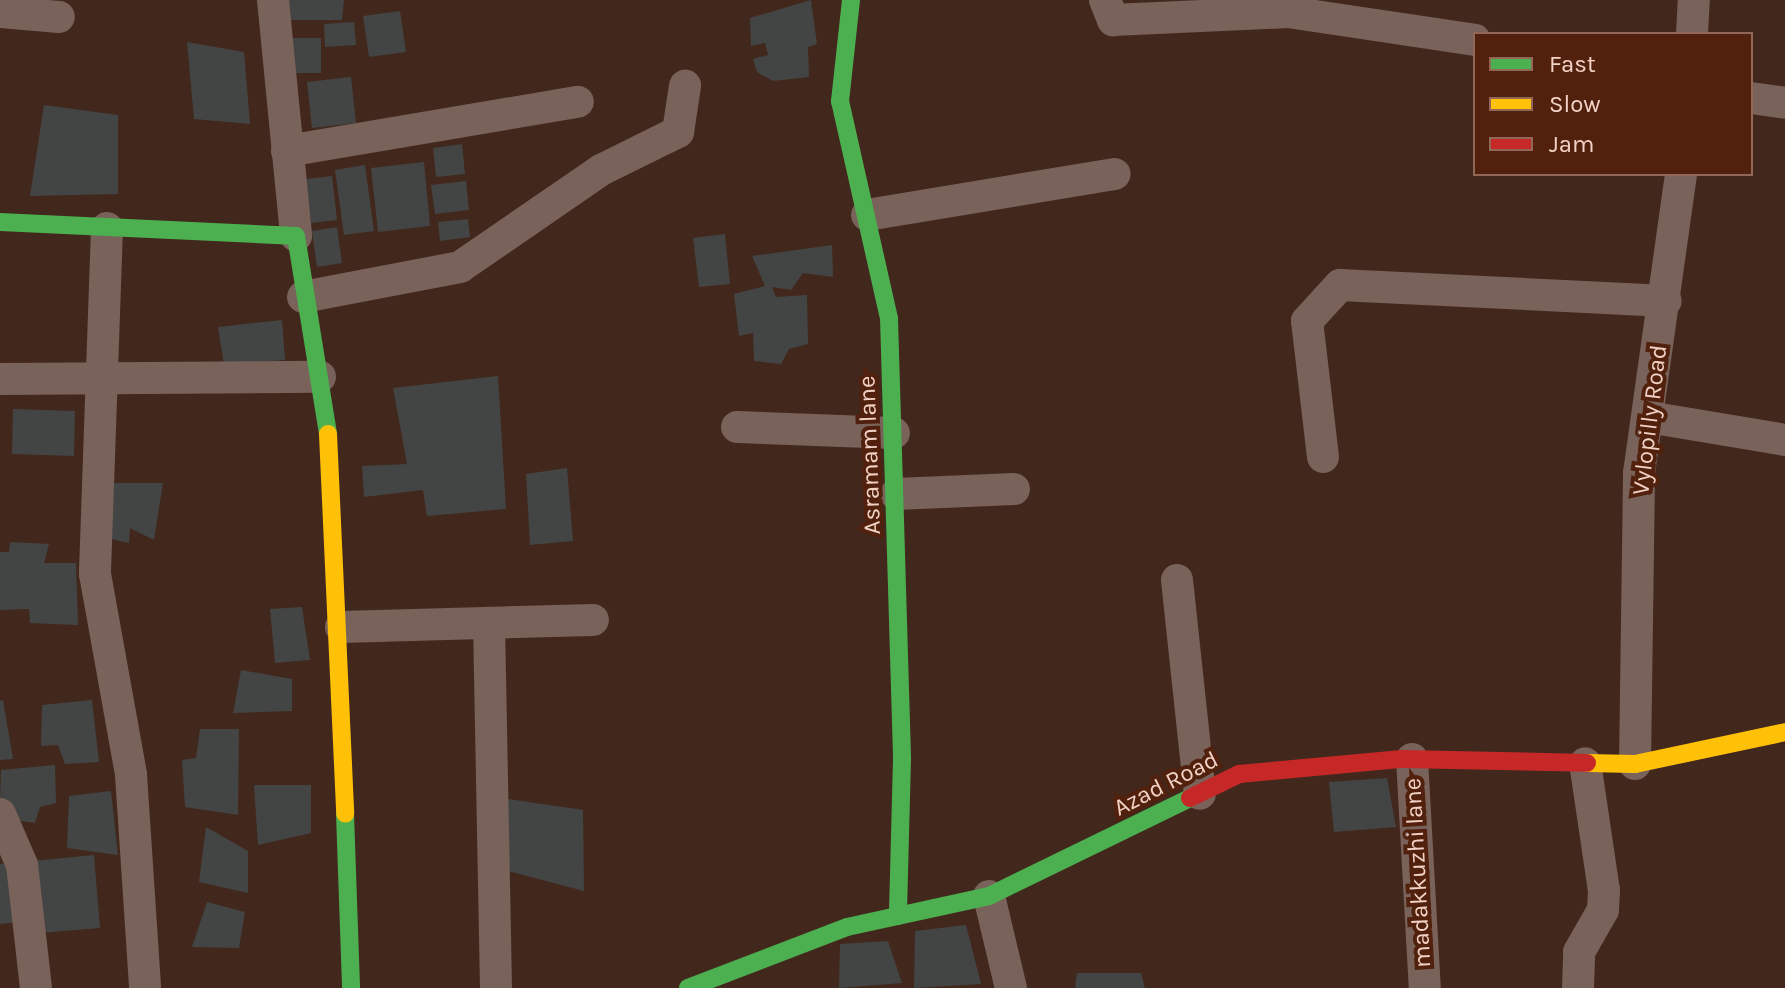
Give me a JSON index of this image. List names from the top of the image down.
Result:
{
  "streets": {
    "street": [
      "Vylopilly Road",
      "Asramam lane",
      "Azad Road",
      "madakkuzhi lane"
    ]
  },
  "crossings": [
    ["Vylopilly Road", "Azad Road"],
    ["Asramam lane", "Azad Road"],
    ["Azad Road", "madakkuzhi lane"]
  ],
  "legend": ["Fast", "Slow", "Jam"]
}
